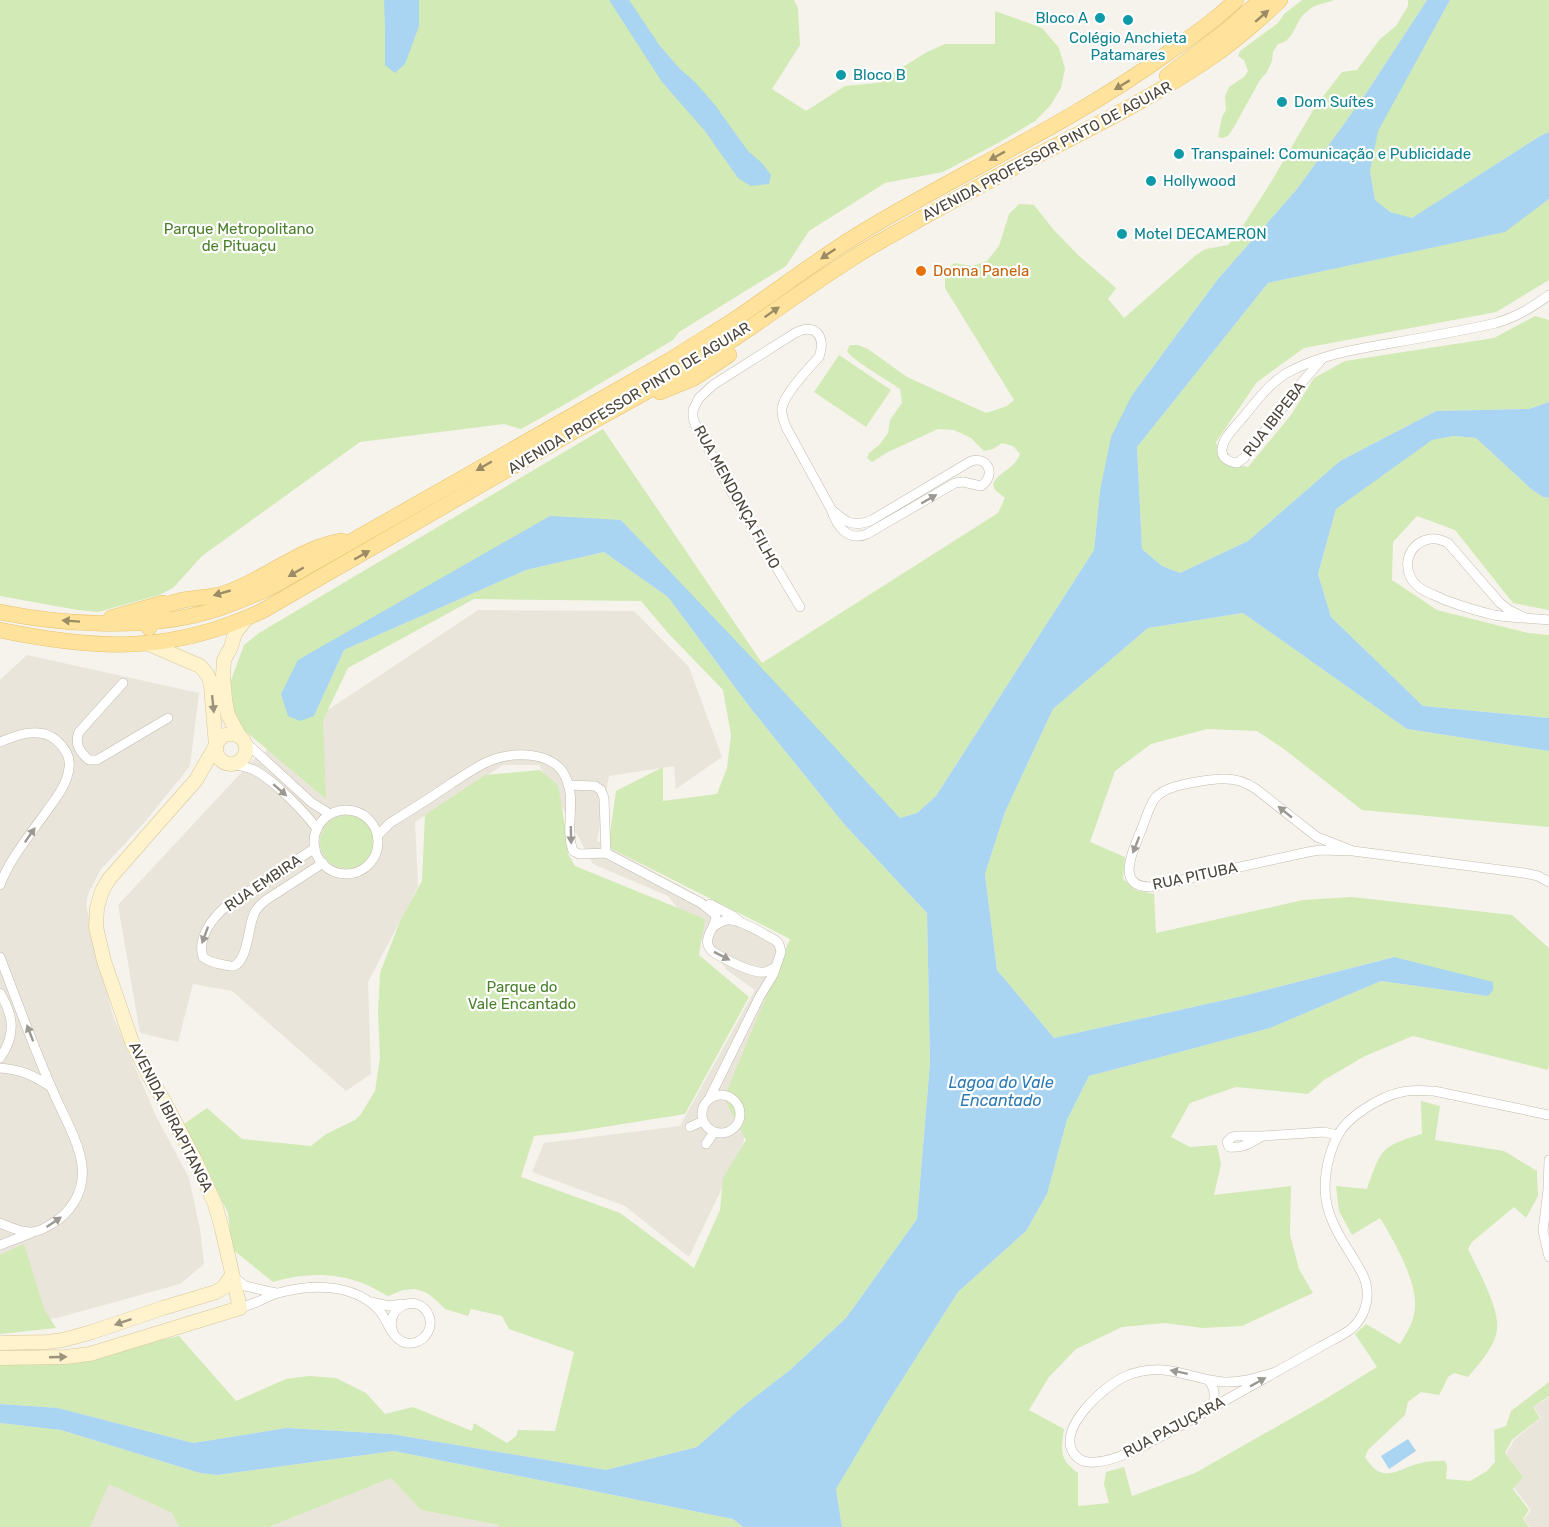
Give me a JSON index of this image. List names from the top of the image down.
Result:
{
  "streets": {
    "main road": ["AVENIDA PROFESSOR PINTO DE AGUIAR", "AVENIDA IBIRAPITANGA"],
    "street": [
      "RUA IBIPEBA",
      "RUA MENDONÇA FILHO",
      "RUA PITUBA",
      "RUA EMBIRA",
      "RUA PAJUÇARA"
    ]
  },
  "water": ["Lagoa do Vale Encantado"],
  "parks": ["Parque Metropolitano de Pituaçu", "Parque do Vale Encantado"],
  "places": [
    "Bloco A",
    "Colégio Anchieta Patamares",
    "Bloco B",
    "Dom Suítes",
    "Transpainel: Comunicação e Publicidade",
    "Hollywood",
    "Motel DECAMERON",
    "Donna Panela"
  ]
}
